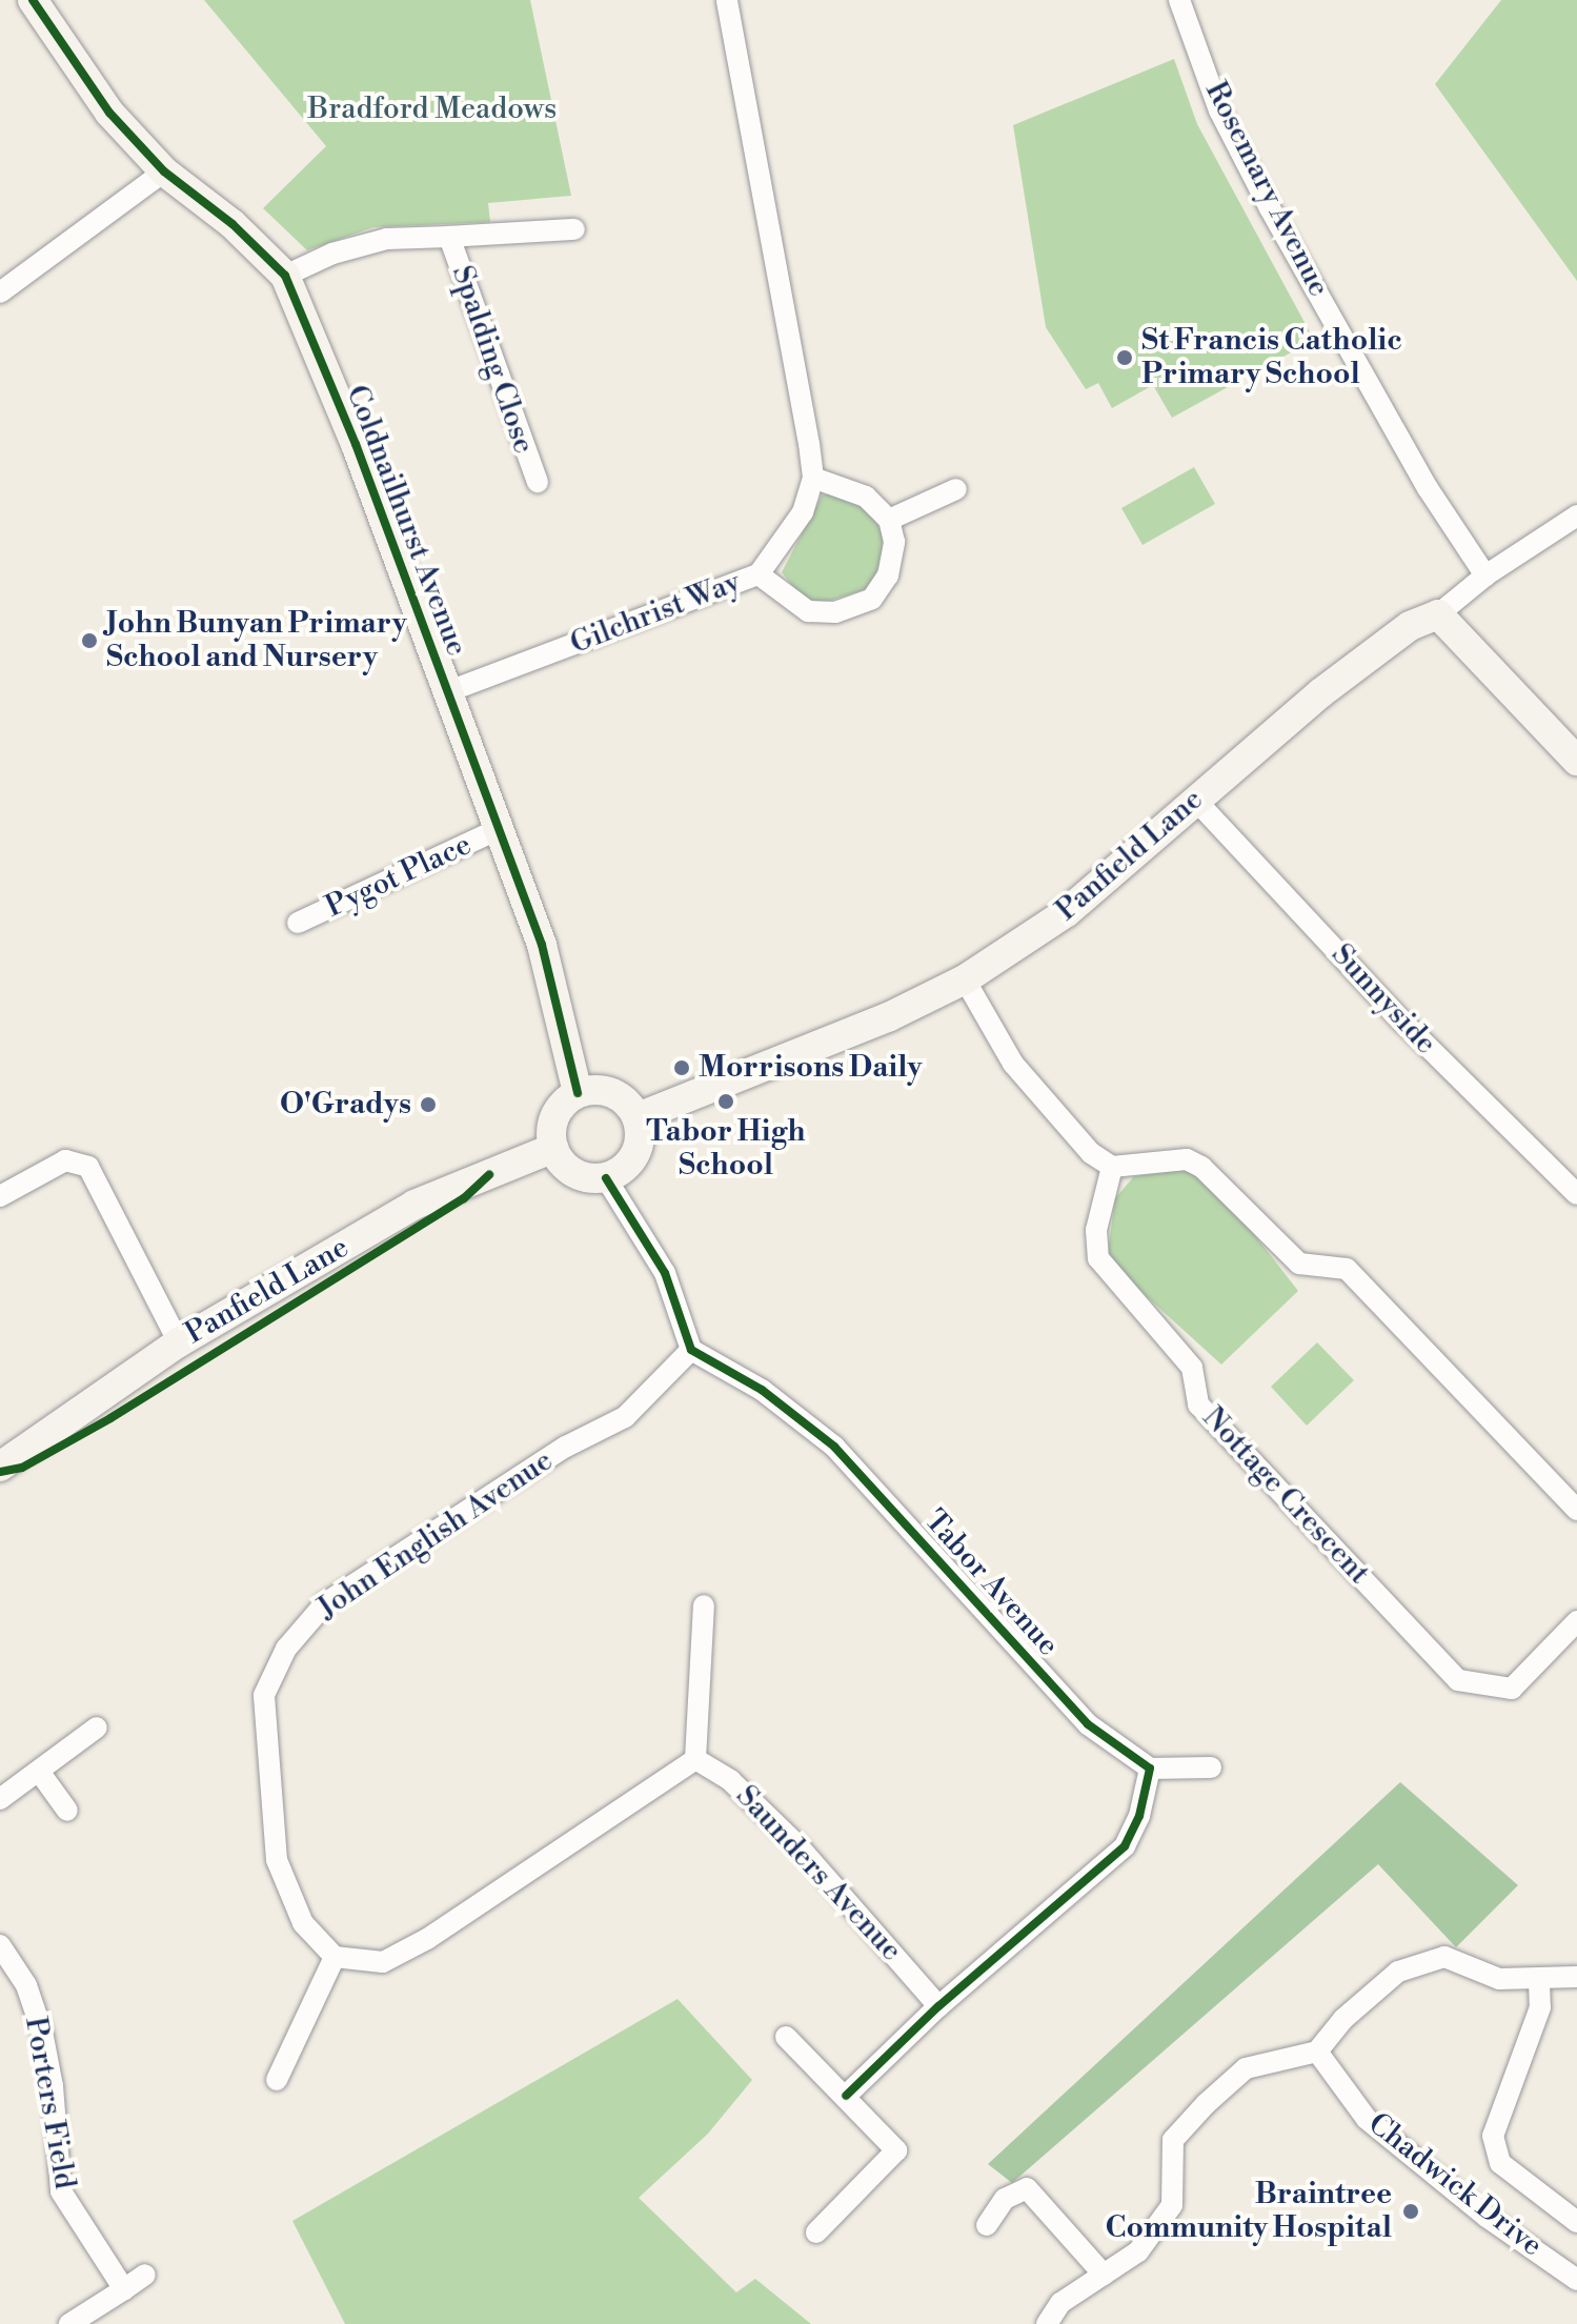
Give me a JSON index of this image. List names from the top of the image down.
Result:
{
  "streets": {
    "street": [
      "Rosemary Avenue",
      "Spalding Close",
      "Coldnailhurst Avenue",
      "Gilchrist Way",
      "Panfield Lane",
      "Pygot Place",
      "Sunnyside",
      "Nottage Crescent",
      "John English Avenue",
      "Tabor Avenue",
      "Saunders Avenue",
      "Porters Field",
      "Chadwick Drive"
    ]
  },
  "crossings": [
    ["Rosemary Avenue", "Panfield Lane"],
    ["Spalding Close", "Coldnailhurst Avenue"],
    ["Coldnailhurst Avenue", "Gilchrist Way"],
    ["Coldnailhurst Avenue", "Panfield Lane"],
    ["Coldnailhurst Avenue", "Pygot Place"],
    ["Panfield Lane", "Sunnyside"],
    ["John English Avenue", "Tabor Avenue"]
  ],
  "parks": ["Bradford Meadows"],
  "places": [
    "St Francis Catholic Primary School",
    "John Bunyan Primary School and Nursery",
    "Morrisons Daily",
    "Tabor High School",
    "O'Gradys",
    "Braintree Community Hospital"
  ]
}
